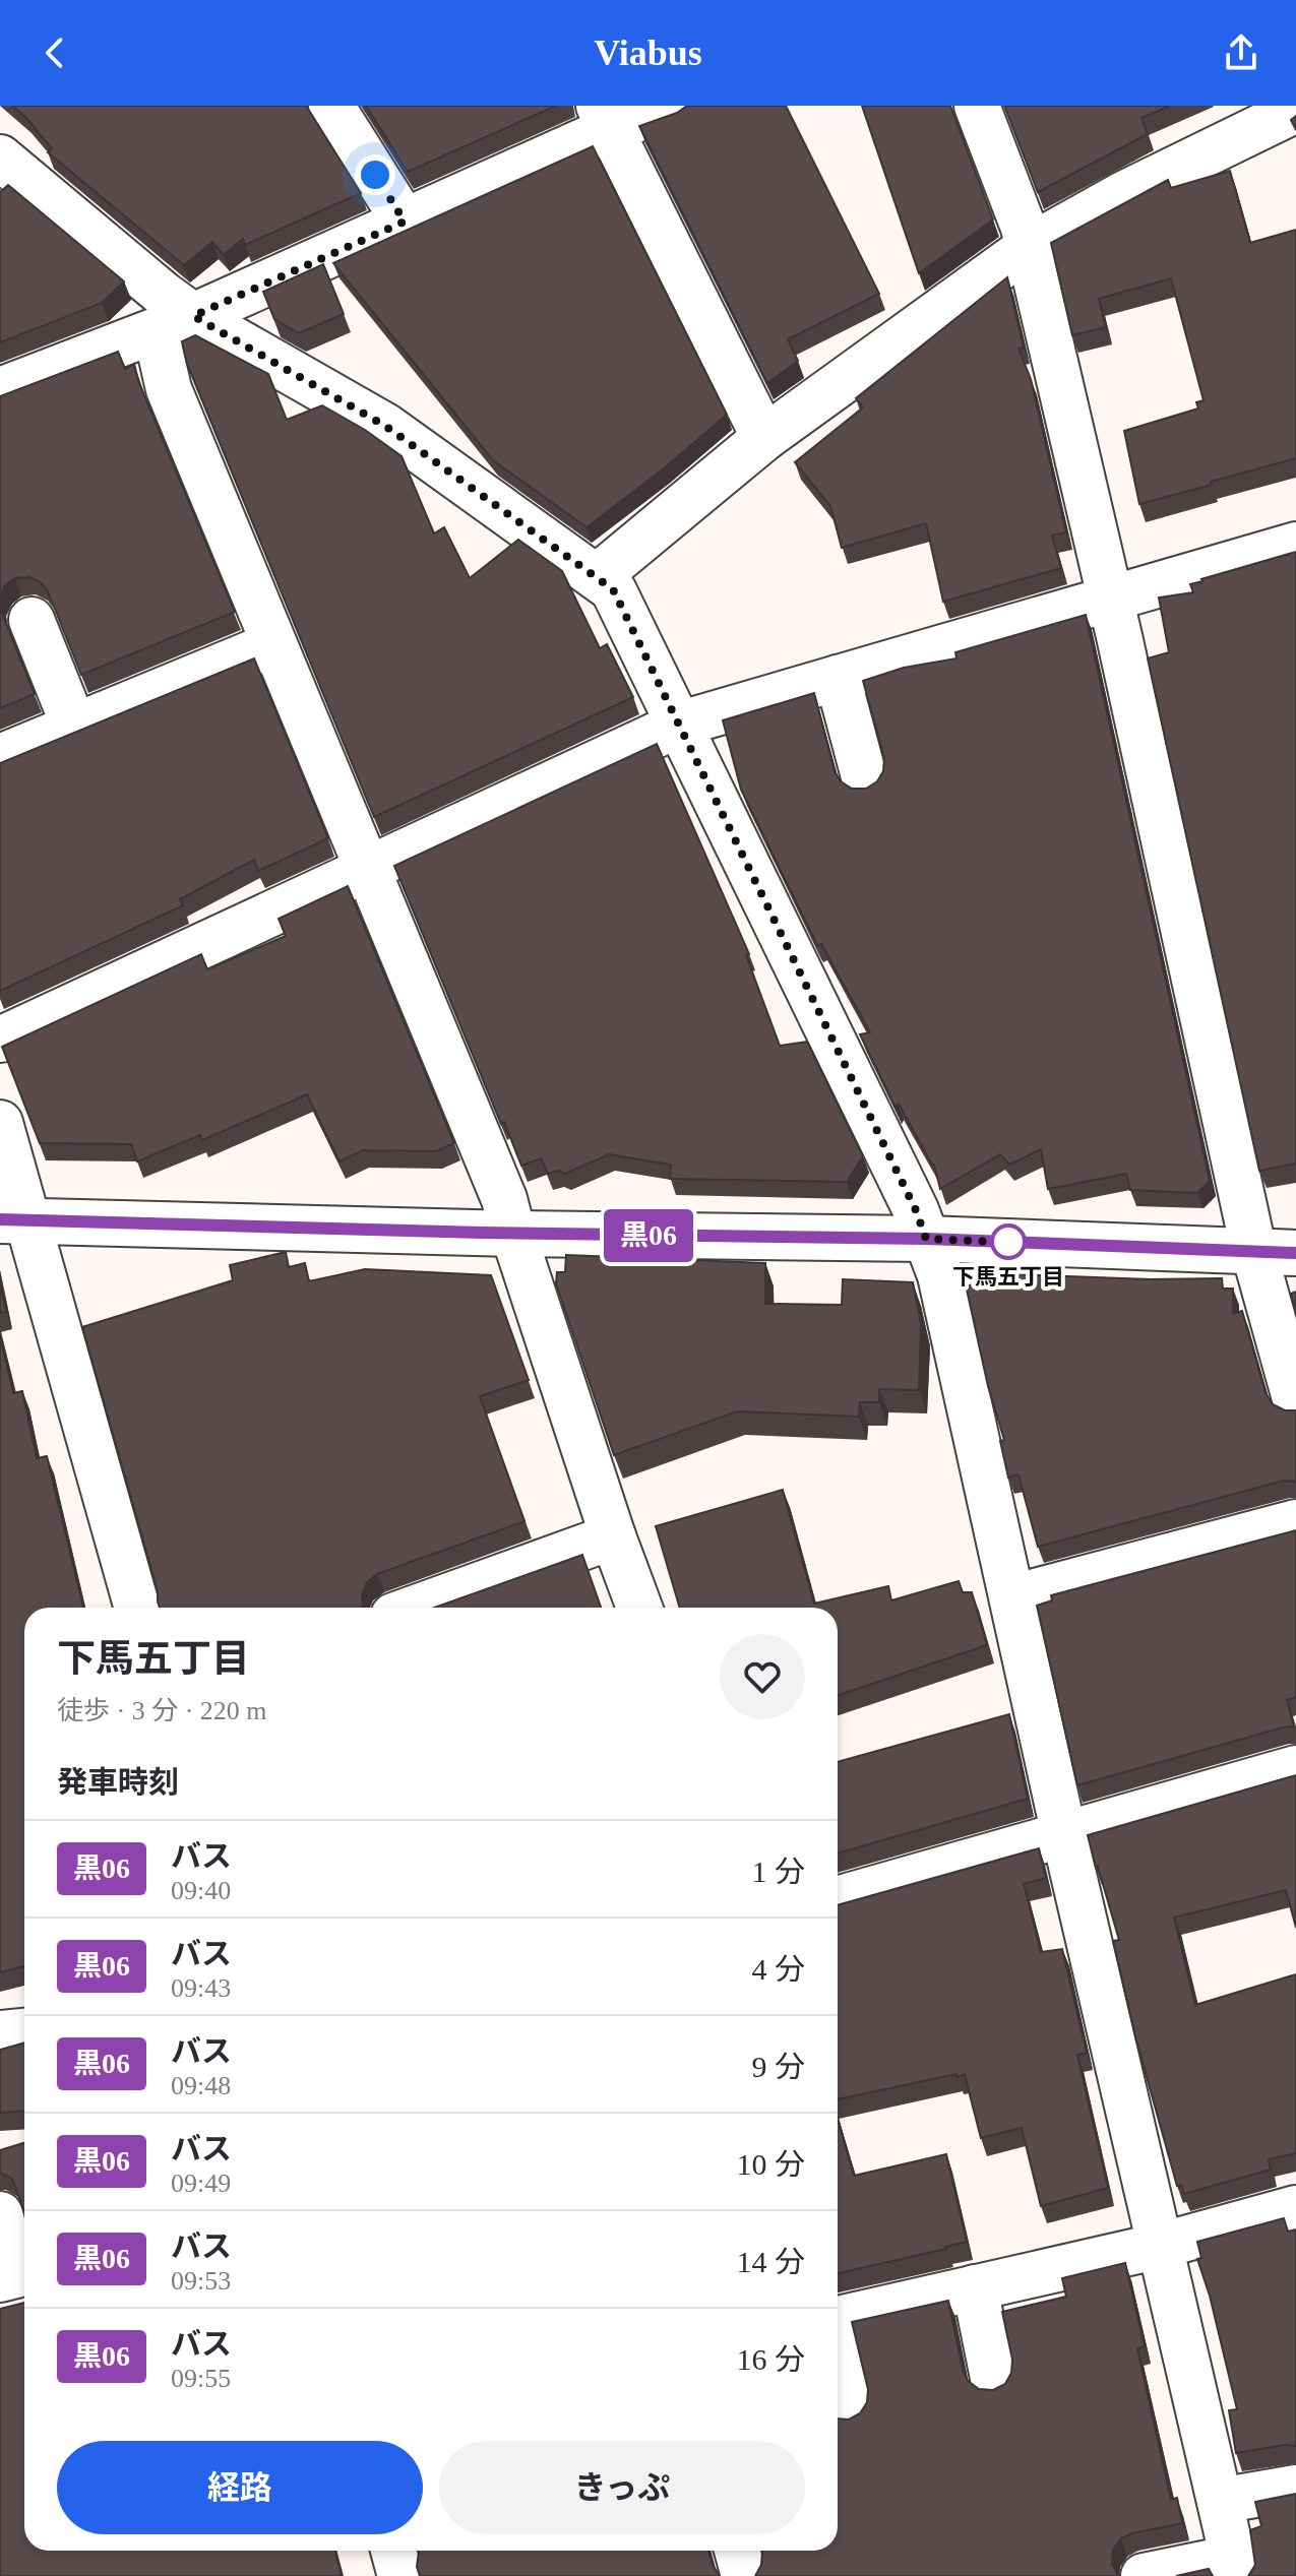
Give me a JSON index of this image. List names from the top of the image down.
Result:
{
  "places": ["下馬五丁目"],
  "lines": ["bus line 黒06"],
  "page": {
    "header": "Viabus",
    "on_map": "黒06",
    "heading": [
      ["下馬五丁目", "徒歩 · 3 分 · 220 m"],
      "発車時刻"
    ],
    "list": [
      {
        "mark": "黒06",
        "name": "バス",
        "note": "09:40",
        "value": "1 分"
      },
      {
        "mark": "黒06",
        "name": "バス",
        "note": "09:43",
        "value": "4 分"
      },
      {
        "mark": "黒06",
        "name": "バス",
        "note": "09:48",
        "value": "9 分"
      },
      {
        "mark": "黒06",
        "name": "バス",
        "note": "09:49",
        "value": "10 分"
      },
      {
        "mark": "黒06",
        "name": "バス",
        "note": "09:53",
        "value": "14 分"
      },
      {
        "mark": "黒06",
        "name": "バス",
        "note": "09:55",
        "value": "16 分"
      }
    ],
    "buttons": ["経路", "きっぷ"]
  }
}
